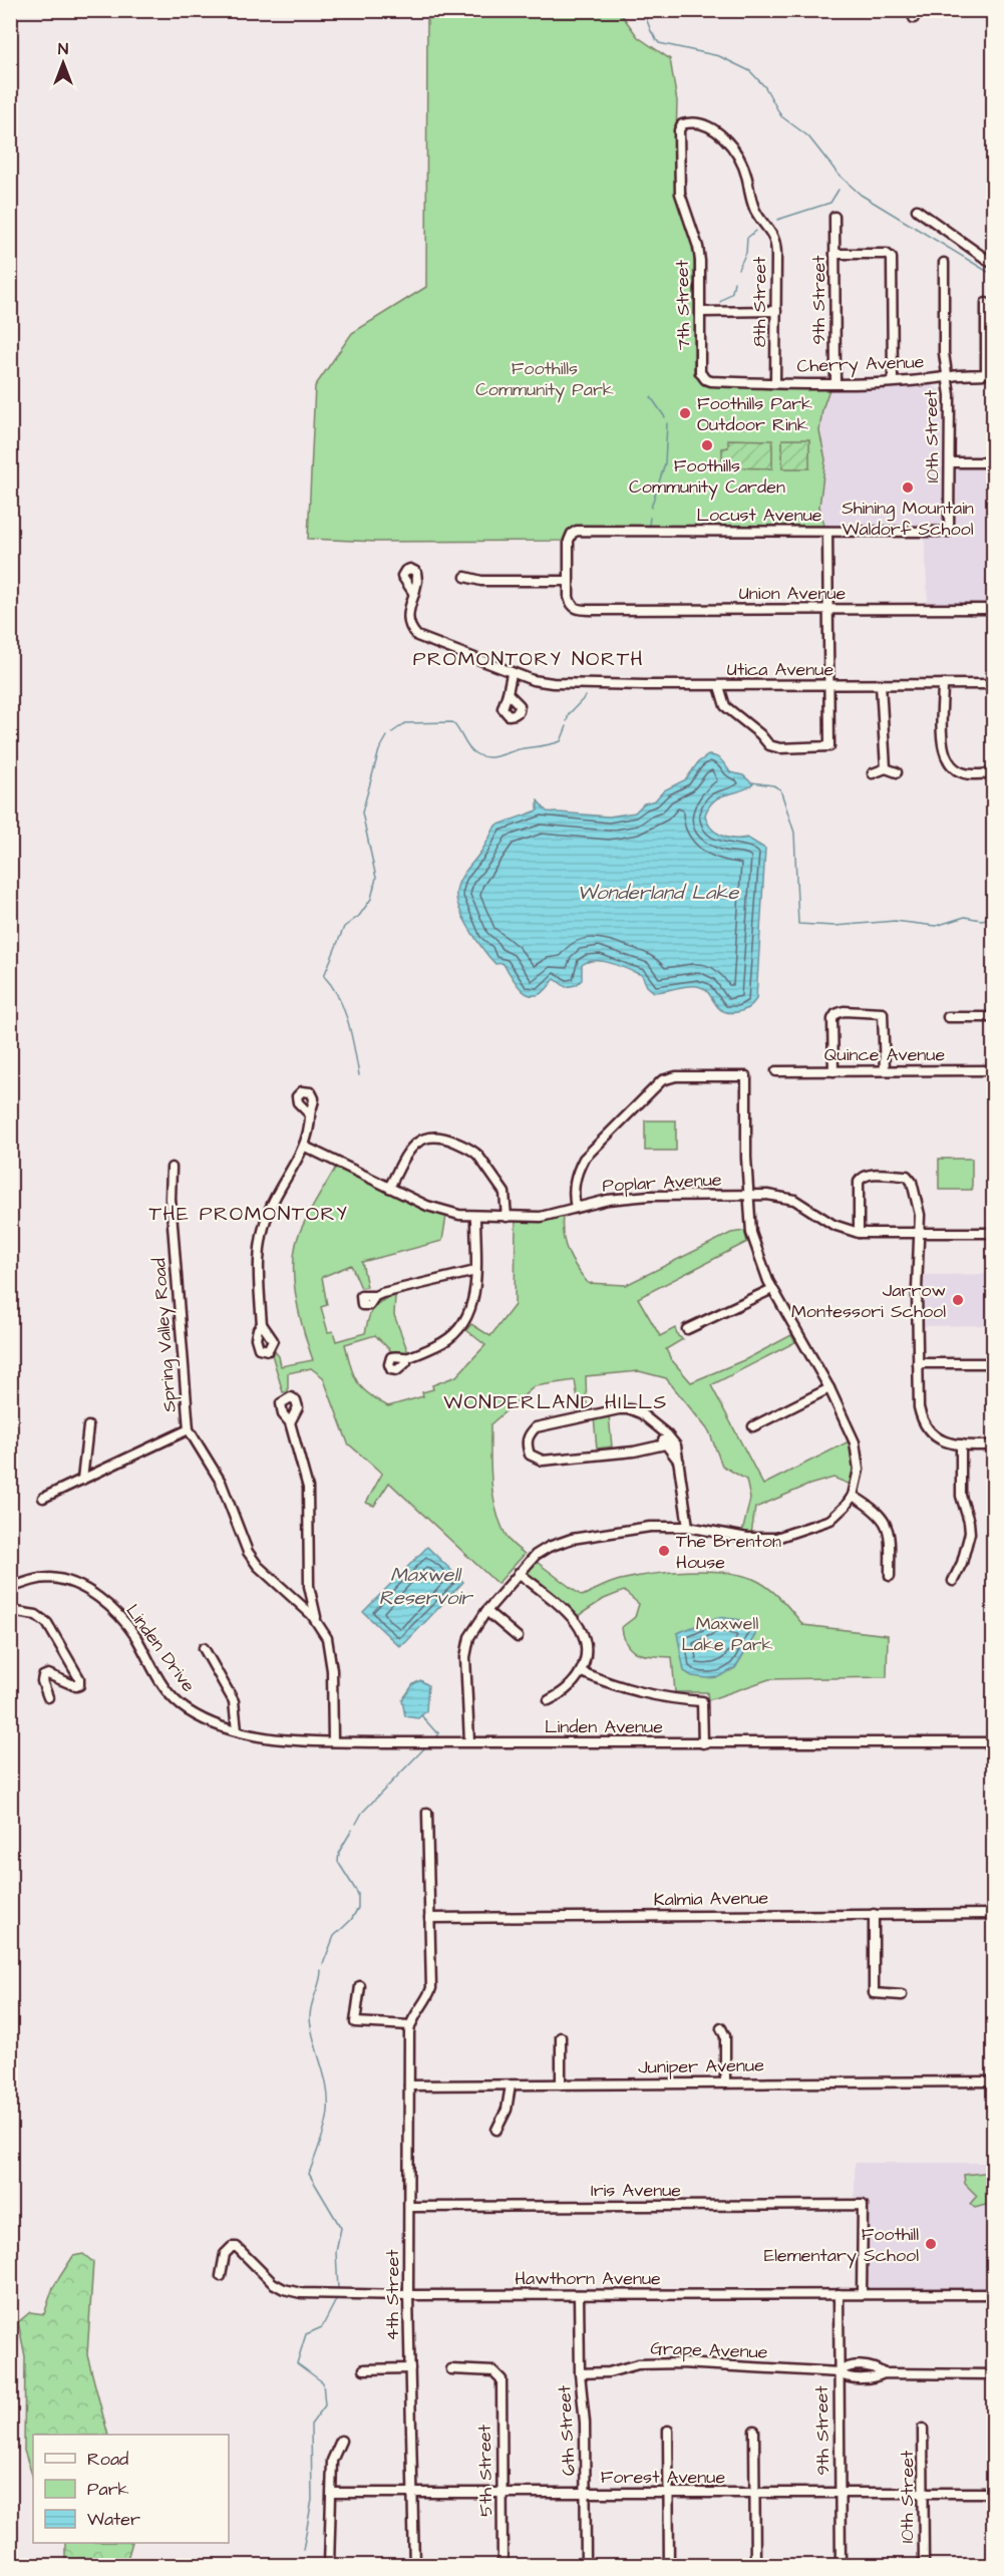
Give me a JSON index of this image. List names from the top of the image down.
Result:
{
  "streets": {
    "street": [
      "9th Street",
      "8th Street",
      "7th Street",
      "Cherry Avenue",
      "10th Street",
      "Locust Avenue",
      "Union Avenue",
      "Utica Avenue",
      "Quince Avenue",
      "Poplar Avenue",
      "Spring Valley Road",
      "Linden Drive",
      "Linden Avenue",
      "Kalmia Avenue",
      "Juniper Avenue",
      "Iris Avenue",
      "Hawthorn Avenue",
      "4th Street",
      "Grape Avenue",
      "6th Street",
      "5th Street",
      "Forest Avenue"
    ]
  },
  "crossings": [
    ["9th Street", "Cherry Avenue"],
    ["9th Street", "Hawthorn Avenue"],
    ["9th Street", "Grape Avenue"],
    ["9th Street", "Forest Avenue"],
    ["8th Street", "7th Street"],
    ["8th Street", "Cherry Avenue"],
    ["7th Street", "Cherry Avenue"],
    ["Cherry Avenue", "10th Street"],
    ["10th Street", "Locust Avenue"],
    ["10th Street", "Forest Avenue"],
    ["Locust Avenue", "Union Avenue"],
    ["Spring Valley Road", "Linden Avenue"],
    ["Linden Drive", "Linden Avenue"],
    ["Juniper Avenue", "4th Street"],
    ["Iris Avenue", "Hawthorn Avenue"],
    ["Iris Avenue", "4th Street"],
    ["Hawthorn Avenue", "4th Street"],
    ["Hawthorn Avenue", "6th Street"],
    ["4th Street", "Forest Avenue"],
    ["Grape Avenue", "6th Street"],
    ["6th Street", "Forest Avenue"],
    ["5th Street", "Forest Avenue"]
  ],
  "districts": ["PROMONTORY NORTH", "THE PROMONTORY", "WONDERLAND HILLS"],
  "water": ["Wonderland Lake", "Maxwell Reservoir"],
  "parks": ["Foothills Community Park", "Maxwell Lake Park"],
  "places": [
    "Foothills Park Outdoor Rink",
    "Foothills Community Carden",
    "Shining Mountain Waldorf School",
    "Jarrow Montessori School",
    "The Brenton House",
    "Foothill Elementary School"
  ],
  "legend": ["Road", "Park", "Water"],
  "north": "top"
}
